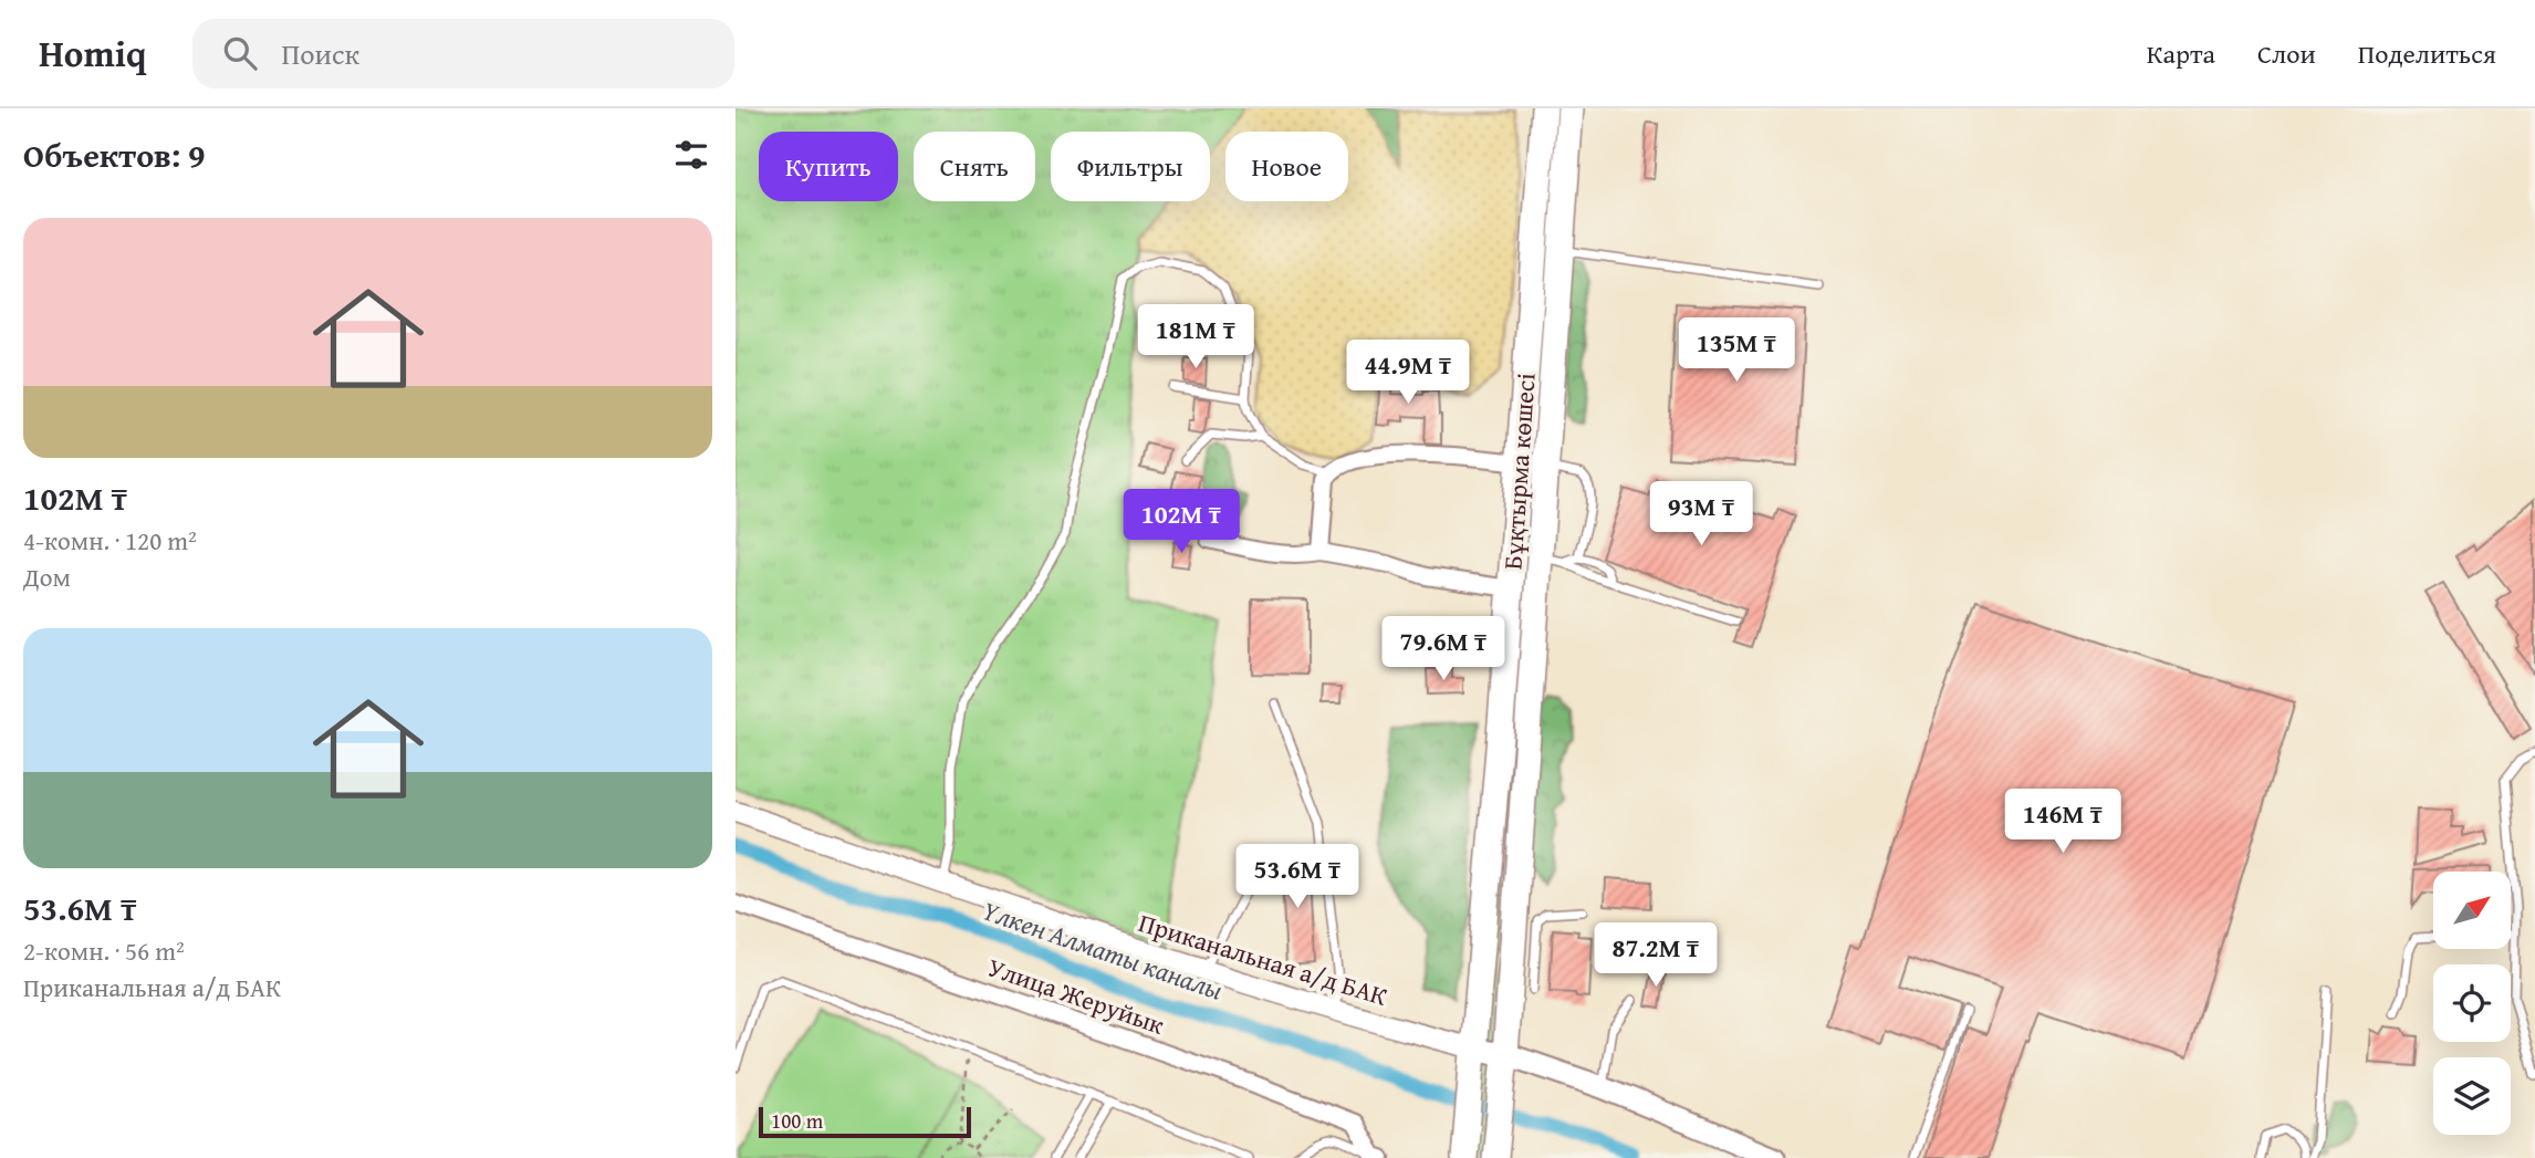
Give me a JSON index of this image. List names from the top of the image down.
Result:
{
  "streets": {
    "main road": ["Бұқтырма көшесі", "Приканальная а/д БАК"],
    "street": ["Улица Жеруйык"]
  },
  "crossings": [
    ["Бұқтырма көшесі", "Приканальная а/д БАК"]
  ],
  "water": ["Үлкен Алматы каналы"],
  "scale_bar": "100 m",
  "north": "top right",
  "page": {
    "header": "Homiq",
    "search": "Поиск",
    "nav": ["Карта", "Слои", "Поделиться"],
    "heading": "Объектов: 9",
    "chip": [
      "Купить",
      "Снять",
      "Фильтры",
      "Новое"
    ],
    "list": [
      {
        "name": "102M ₸",
        "note": "4-комн. · 120 m² · Дом"
      },
      {
        "name": "53.6M ₸",
        "note": "2-комн. · 56 m² · Приканальная а/д БАК"
      }
    ],
    "price": [
      "181M ₸",
      "135M ₸",
      "44.9M ₸",
      "93M ₸",
      "102M ₸",
      "79.6M ₸",
      "146M ₸",
      "53.6M ₸",
      "87.2M ₸"
    ],
    "scale": "100 m"
  }
}
